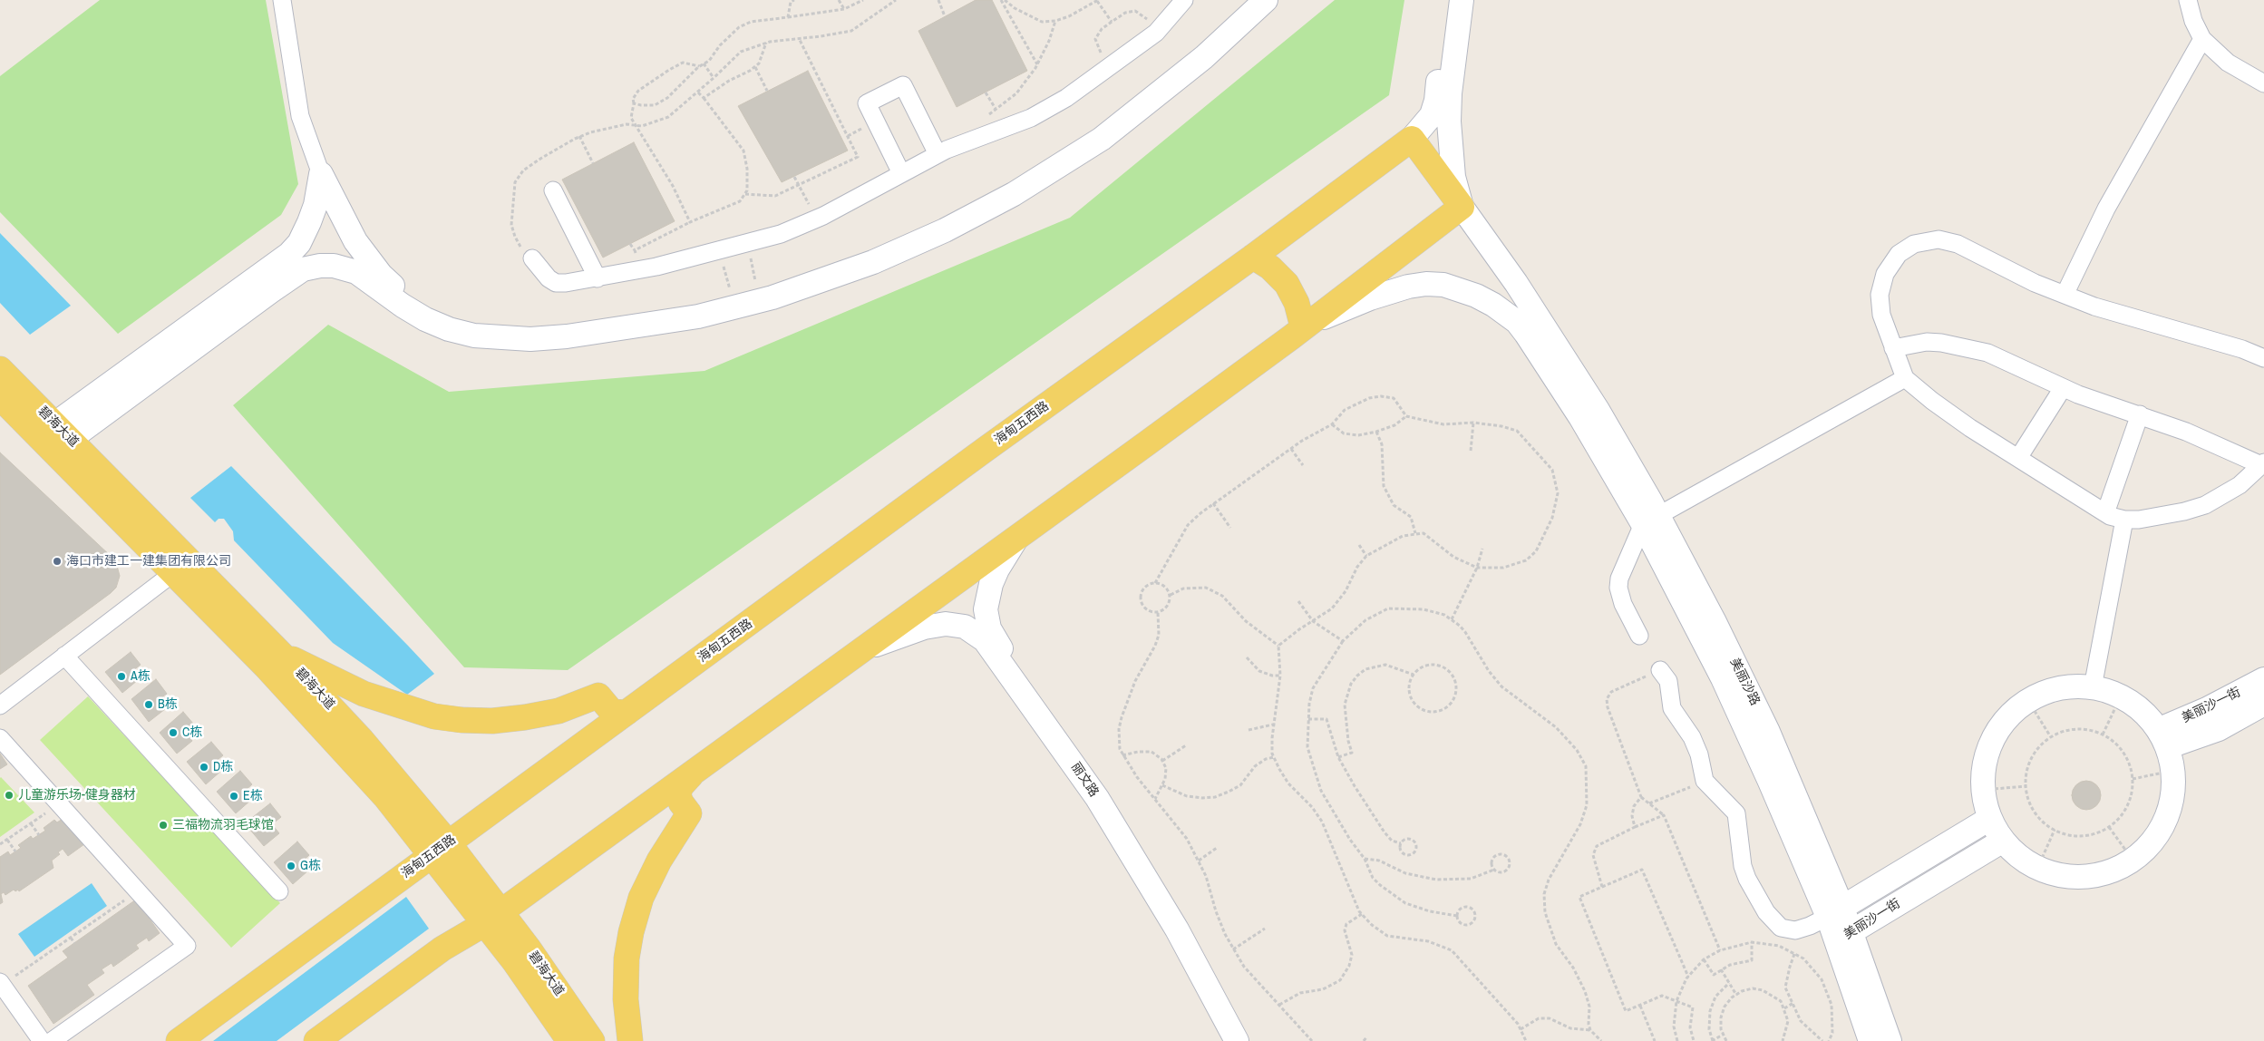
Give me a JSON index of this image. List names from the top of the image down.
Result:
{
  "streets": {
    "main road": ["海甸五西路", "碧海大道"],
    "street": ["美丽沙路", "美丽沙一街", "丽文路"]
  },
  "crossings": [
    ["海甸五西路", "碧海大道"],
    ["美丽沙路", "美丽沙一街"]
  ],
  "places": [
    "海口市建工一建集团有限公司",
    "A栋",
    "B栋",
    "C栋",
    "D栋",
    "儿童游乐场-健身器材",
    "E栋",
    "三福物流羽毛球馆",
    "G栋"
  ]
}
